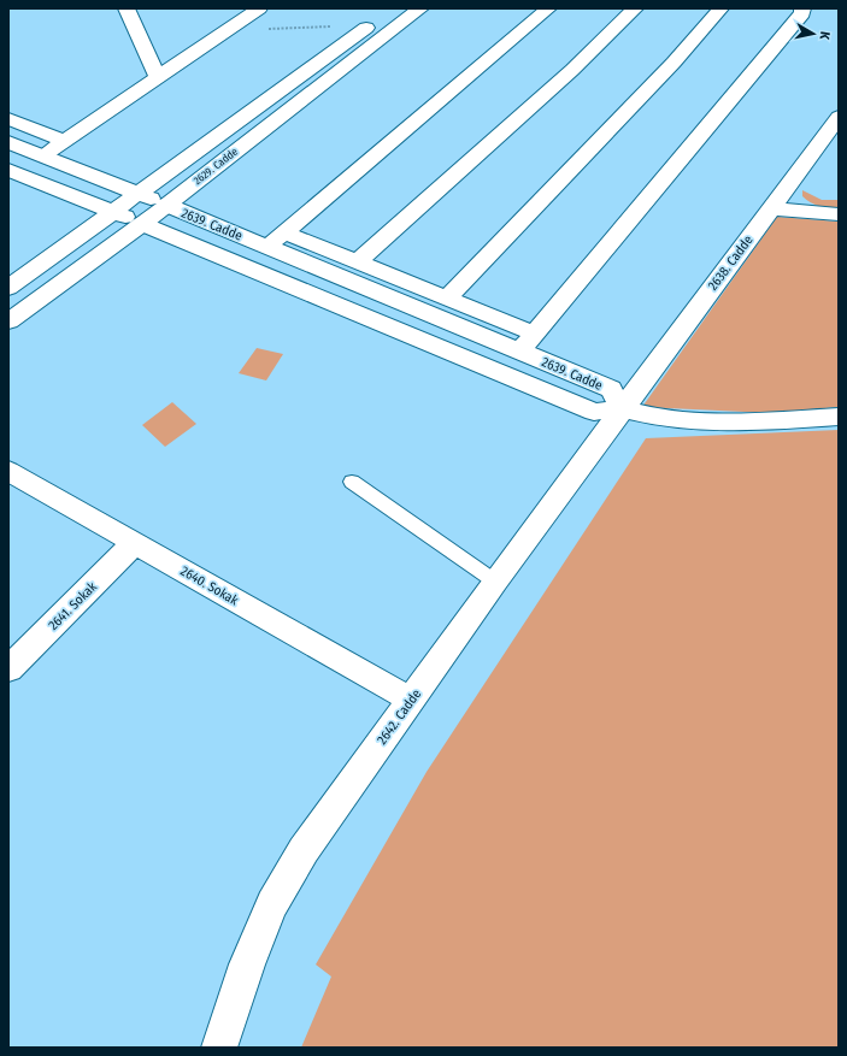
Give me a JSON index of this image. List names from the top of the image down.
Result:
{
  "streets": {
    "street": [
      "2629. Cadde",
      "2639. Cadde",
      "2638. Cadde",
      "2640. Sokak",
      "2641. Sokak",
      "2642. Cadde"
    ]
  },
  "crossings": [
    ["2629. Cadde", "2639. Cadde"],
    ["2639. Cadde", "2638. Cadde"],
    ["2639. Cadde", "2642. Cadde"],
    ["2638. Cadde", "2642. Cadde"],
    ["2640. Sokak", "2641. Sokak"],
    ["2640. Sokak", "2642. Cadde"]
  ],
  "north": "right"
}
